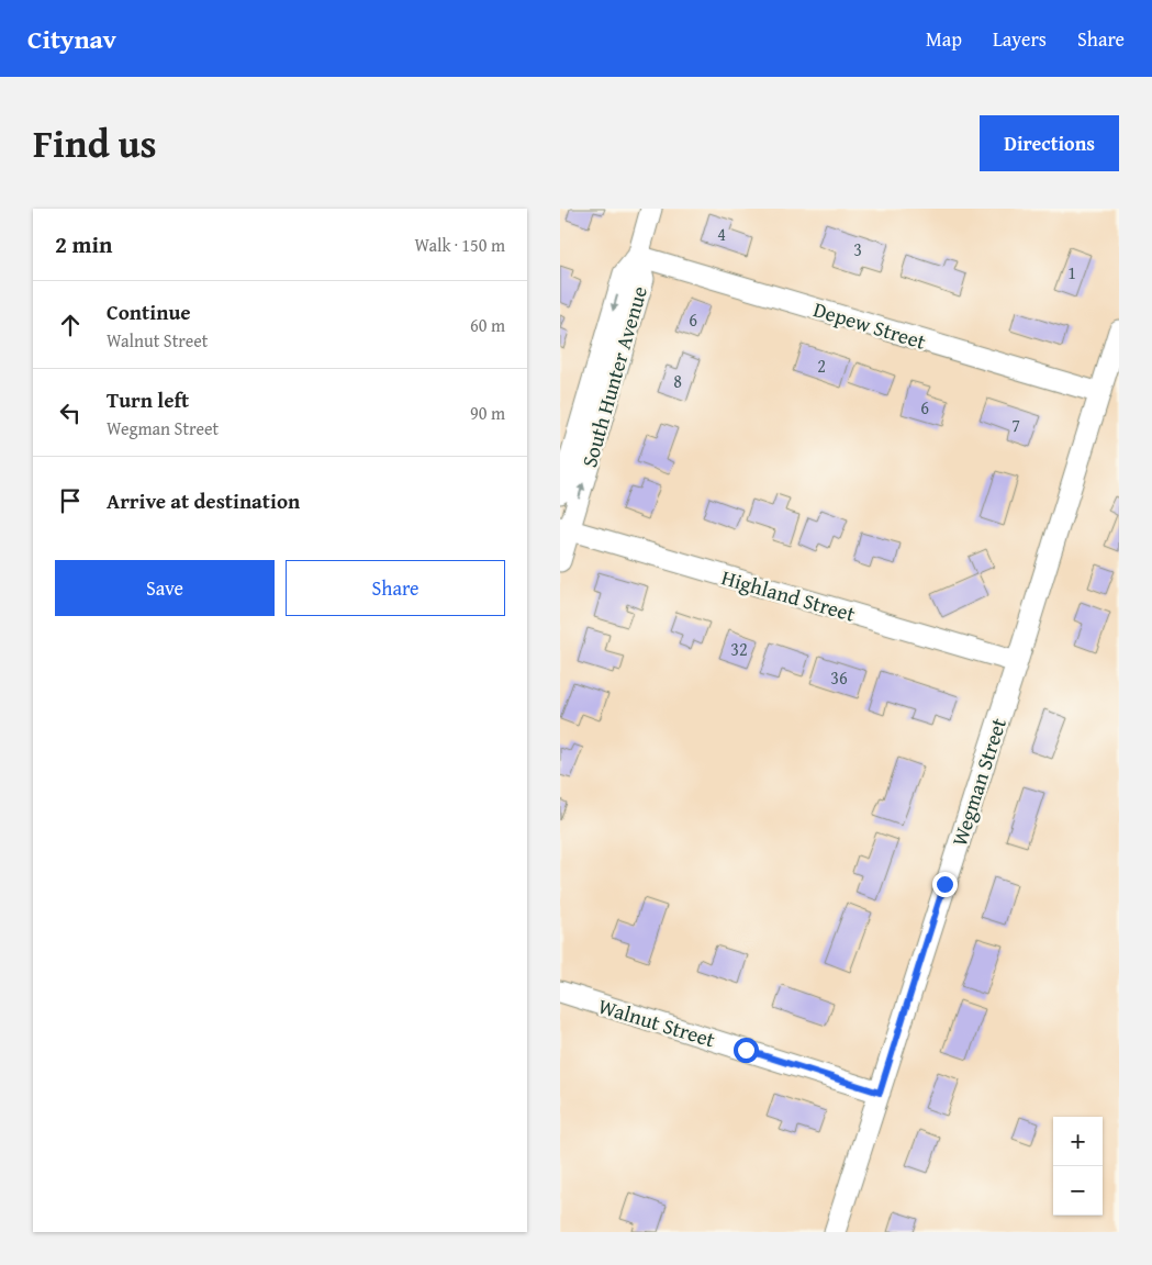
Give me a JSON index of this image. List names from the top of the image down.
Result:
{
  "streets": {
    "street": [
      "Depew Street",
      "South Hunter Avenue",
      "Highland Street",
      "Wegman Street",
      "Walnut Street"
    ]
  },
  "crossings": [
    ["Depew Street", "South Hunter Avenue"],
    ["Depew Street", "Wegman Street"],
    ["South Hunter Avenue", "Highland Street"],
    ["Highland Street", "Wegman Street"],
    ["Wegman Street", "Walnut Street"]
  ],
  "house_numbers": [
    "4",
    "3",
    "1",
    "6",
    "2",
    "8",
    "6",
    "7",
    "32",
    "36"
  ],
  "page": {
    "header": "Citynav",
    "nav": ["Map", "Layers", "Share"],
    "title": "Find us",
    "buttons": [
      "Directions",
      ["Save", "Share"]
    ],
    "heading": ["2 min", "Walk · 150 m"],
    "list": [
      ["Continue", "Walnut Street", "60 m"],
      ["Turn left", "Wegman Street", "90 m"],
      "Arrive at destination"
    ],
    "map_buttons": ["+", "−"]
  }
}
